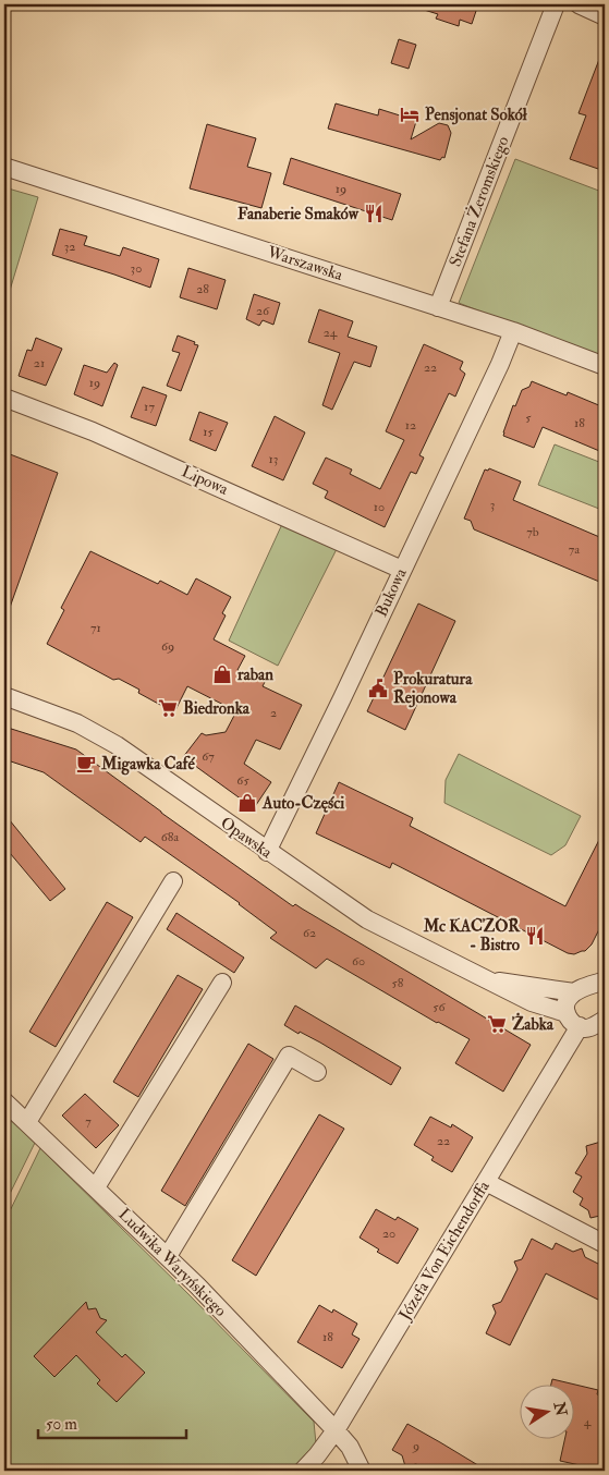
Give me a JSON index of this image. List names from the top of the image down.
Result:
{
  "streets": {
    "street": [
      "Stefana Żeromskiego",
      "Warszawska",
      "Lipowa",
      "Bukowa",
      "Opawska",
      "Józefa Von Eichendorffa",
      "Ludwika Waryńskiego"
    ]
  },
  "crossings": [
    ["Stefana Żeromskiego", "Warszawska"],
    ["Warszawska", "Bukowa"],
    ["Lipowa", "Bukowa"],
    ["Bukowa", "Opawska"],
    ["Opawska", "Józefa Von Eichendorffa"],
    ["Józefa Von Eichendorffa", "Ludwika Waryńskiego"]
  ],
  "places": {
    "hotel": ["Pensjonat Sokół"],
    "restaurant": ["Fanaberie Smaków", "Mc KACZOR - Bistro"],
    "shop": ["raban", "Auto-Części"],
    "public building": ["Prokuratura Rejonowa"],
    "supermarket": ["Biedronka", "Żabka"],
    "cafe": ["Migawka Café"]
  },
  "house_numbers": [
    "19",
    "32",
    "30",
    "28",
    "26",
    "24",
    "21",
    "22",
    "19",
    "17",
    "5",
    "18",
    "12",
    "15",
    "13",
    "3",
    "10",
    "7b",
    "7a",
    "71",
    "69",
    "2",
    "67",
    "65",
    "68a",
    "62",
    "60",
    "58",
    "56",
    "7",
    "22",
    "20",
    "18",
    "4",
    "9"
  ],
  "scale_bar": "50 m",
  "north": "right"
}
